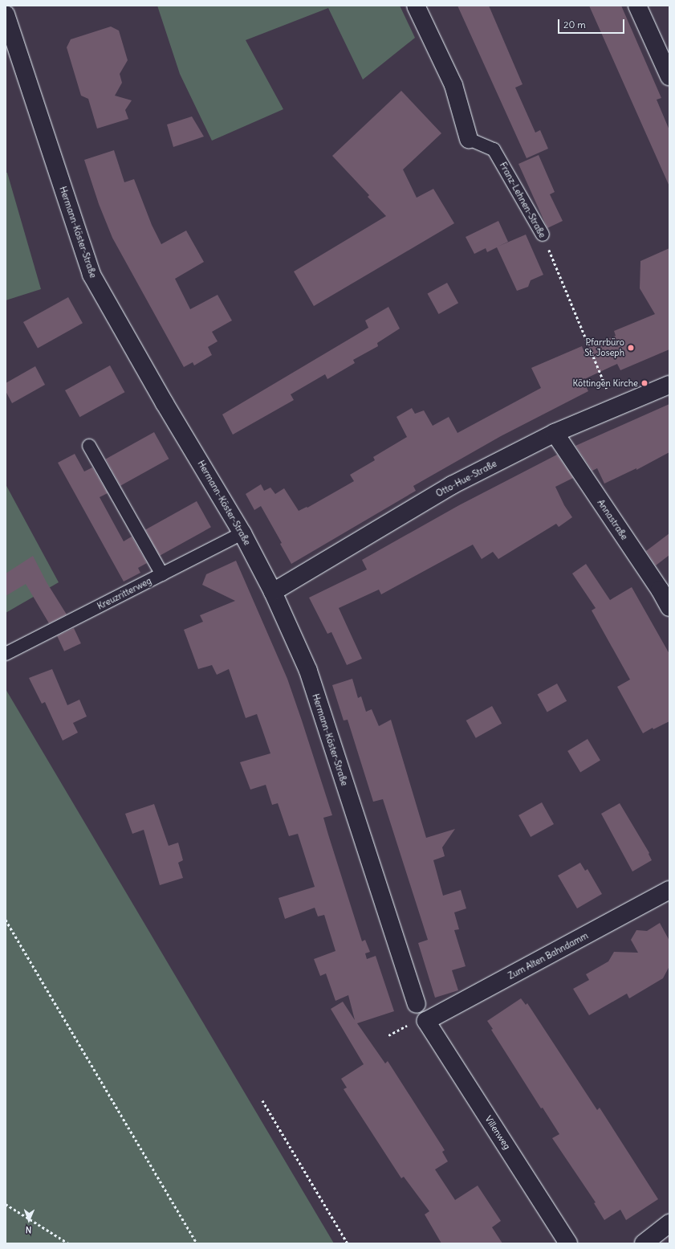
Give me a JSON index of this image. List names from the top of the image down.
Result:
{
  "streets": {
    "street": [
      "Franz-Lehnen-Straße",
      "Hermann-Köster-Straße",
      "Otto-Hue-Straße",
      "Annastraße",
      "Zum Alten Bahndamm",
      "Villenweg"
    ],
    "lane": ["Kreuzritterweg"]
  },
  "crossings": [
    ["Franz-Lehnen-Straße", "Otto-Hue-Straße"],
    ["Hermann-Köster-Straße", "Otto-Hue-Straße"],
    ["Hermann-Köster-Straße", "Kreuzritterweg"],
    ["Otto-Hue-Straße", "Annastraße"],
    ["Zum Alten Bahndamm", "Villenweg"]
  ],
  "places": ["Pfarrbüro St. Joseph", "Köttingen Kirche"],
  "scale_bar": "20 m",
  "north": "bottom"
}
